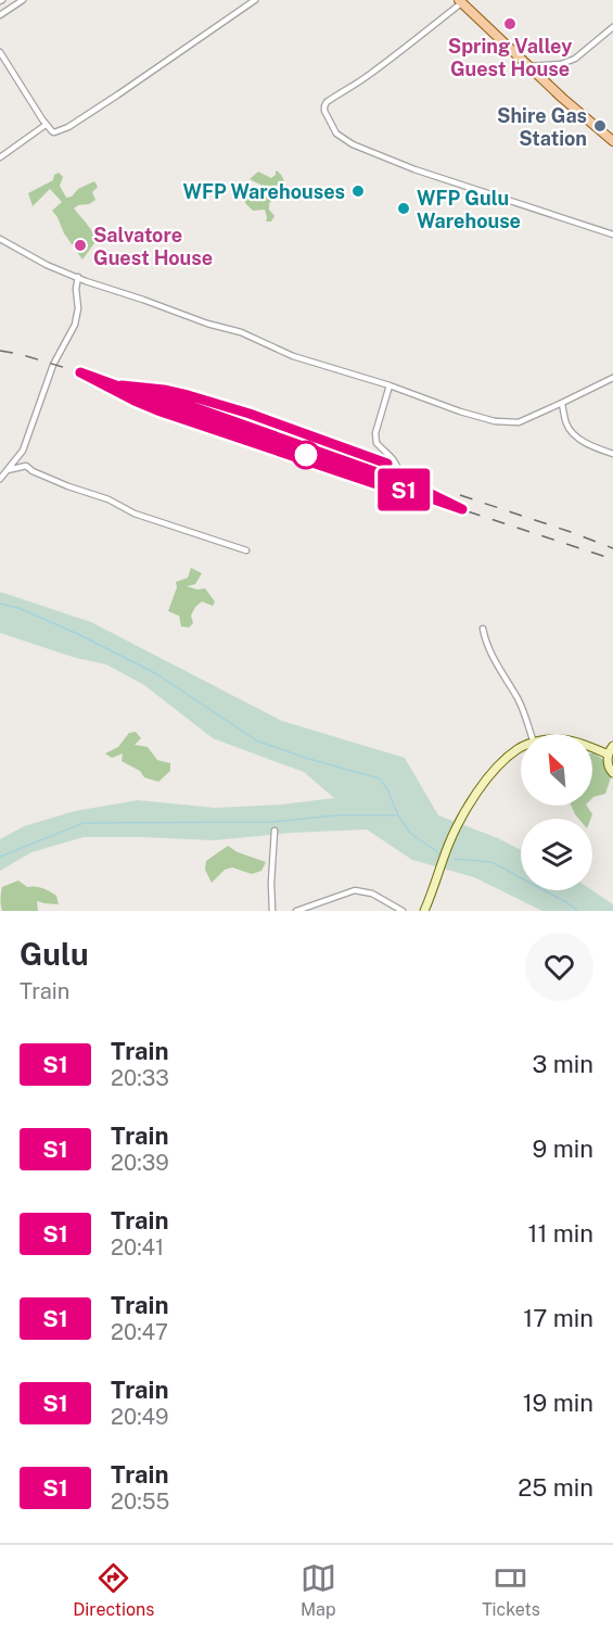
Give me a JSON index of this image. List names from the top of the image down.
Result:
{
  "places": [
    "Spring Valley Guest House",
    "Shire Gas Station",
    "WFP Warehouses",
    "WFP Gulu Warehouse",
    "Salvatore Guest House"
  ],
  "north": "top left",
  "page": {
    "on_map": "S1",
    "heading": ["Gulu", "Train"],
    "list": [
      {
        "mark": "S1",
        "name": "Train",
        "note": "20:33",
        "value": "3 min"
      },
      {
        "mark": "S1",
        "name": "Train",
        "note": "20:39",
        "value": "9 min"
      },
      {
        "mark": "S1",
        "name": "Train",
        "note": "20:41",
        "value": "11 min"
      },
      {
        "mark": "S1",
        "name": "Train",
        "note": "20:47",
        "value": "17 min"
      },
      {
        "mark": "S1",
        "name": "Train",
        "note": "20:49",
        "value": "19 min"
      },
      {
        "mark": "S1",
        "name": "Train",
        "note": "20:55",
        "value": "25 min"
      }
    ],
    "tabs": ["Directions", "Map", "Tickets"]
  }
}
